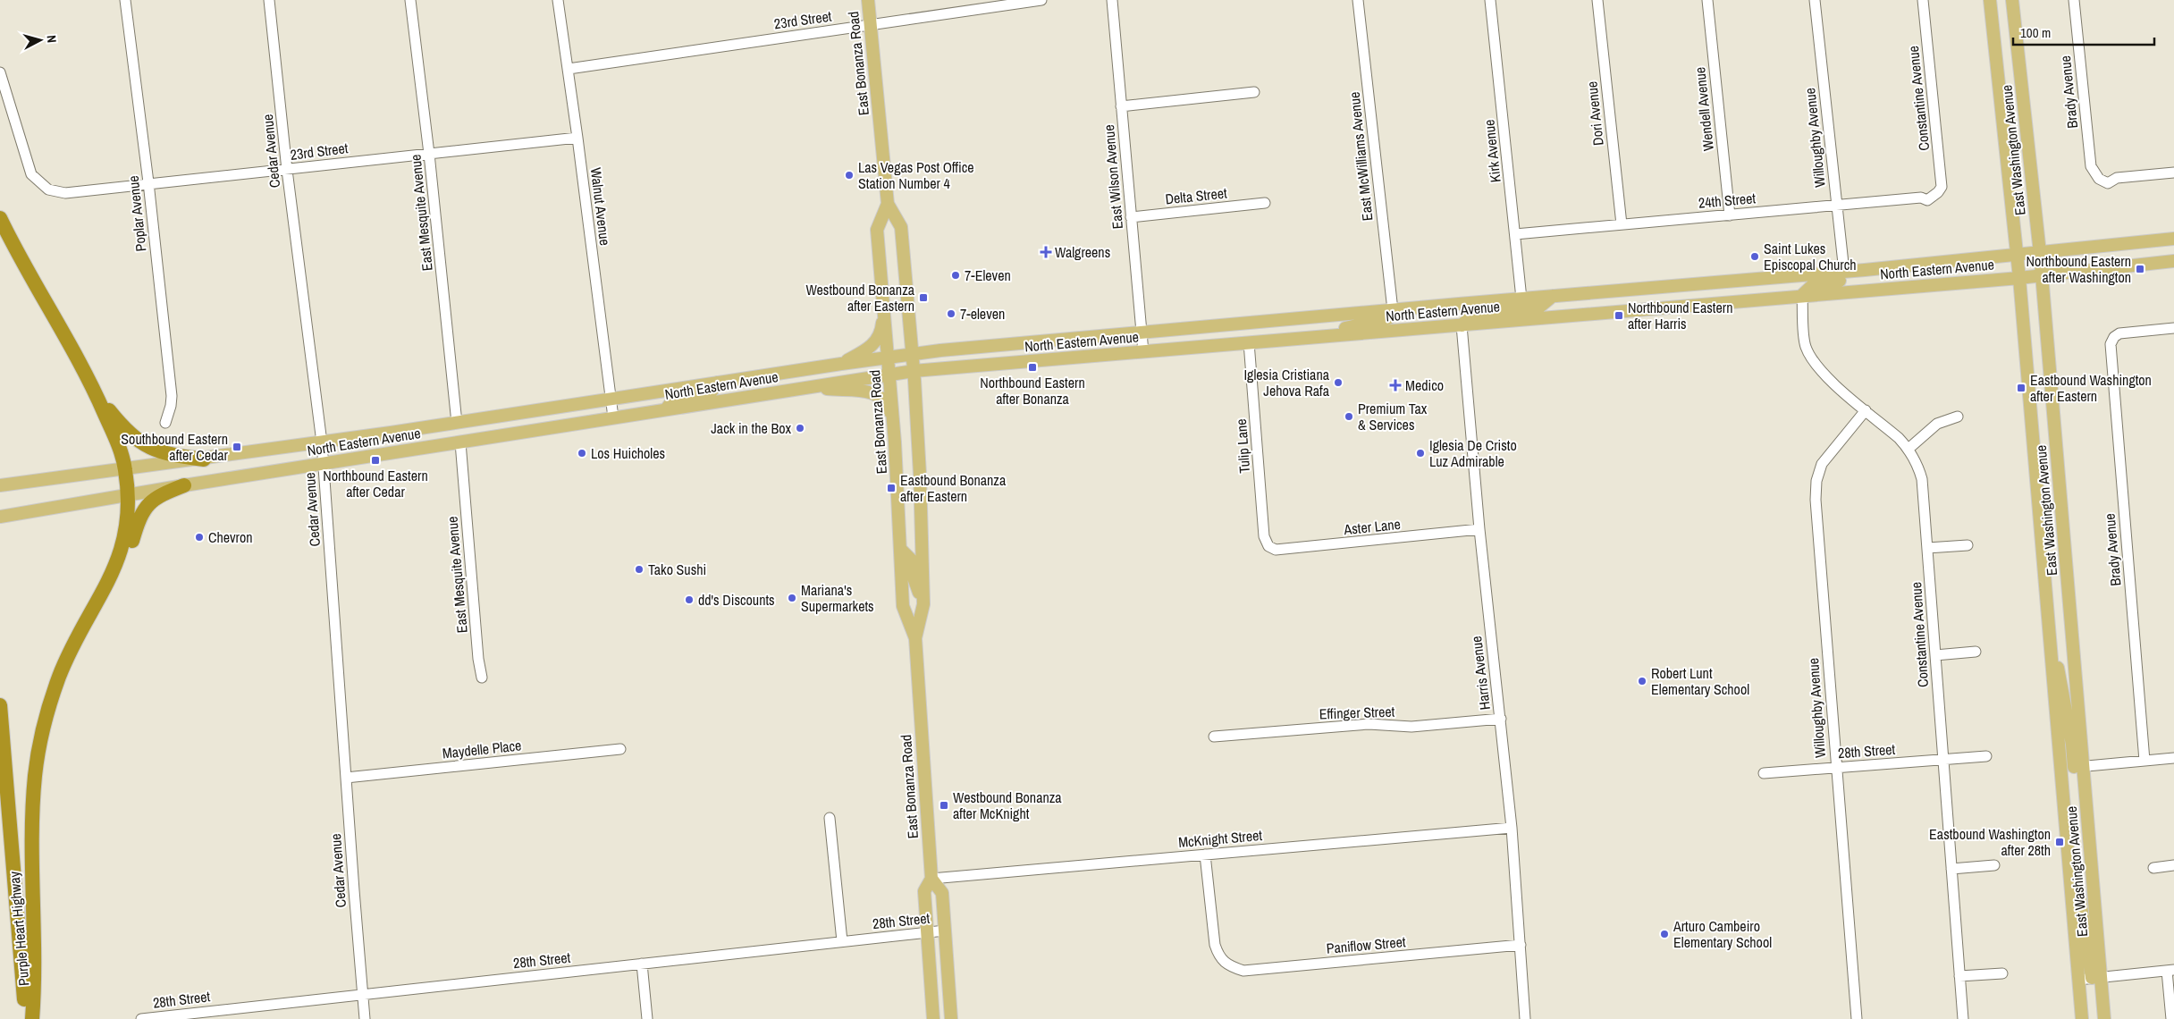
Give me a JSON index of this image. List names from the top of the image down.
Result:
{
  "streets": {
    "highway": ["Purple Heart Highway"],
    "main road": ["East Bonanza Road", "East Washington Avenue", "North Eastern Avenue"],
    "street": [
      "23rd Street",
      "Brady Avenue",
      "Constantine Avenue",
      "Wendell Avenue",
      "Dori Avenue",
      "Willoughby Avenue",
      "Cedar Avenue",
      "Kirk Avenue",
      "East McWilliams Avenue",
      "East Wilson Avenue",
      "Delta Street",
      "24th Street",
      "Walnut Avenue",
      "East Mesquite Avenue",
      "Poplar Avenue",
      "Tulip Lane",
      "Aster Lane",
      "Harris Avenue",
      "Effinger Street",
      "Maydelle Place",
      "28th Street",
      "McKnight Street",
      "Paniflow Street"
    ]
  },
  "crossings": [
    ["23rd Street", "East Bonanza Road"],
    ["23rd Street", "Cedar Avenue"],
    ["23rd Street", "Walnut Avenue"],
    ["23rd Street", "East Mesquite Avenue"],
    ["23rd Street", "Poplar Avenue"],
    ["East Bonanza Road", "North Eastern Avenue"],
    ["East Bonanza Road", "28th Street"],
    ["East Bonanza Road", "McKnight Street"],
    ["Constantine Avenue", "Willoughby Avenue"],
    ["Constantine Avenue", "24th Street"],
    ["Constantine Avenue", "North Eastern Avenue"],
    ["Constantine Avenue", "28th Street"],
    ["Wendell Avenue", "24th Street"],
    ["Dori Avenue", "24th Street"],
    ["Willoughby Avenue", "24th Street"],
    ["Willoughby Avenue", "North Eastern Avenue"],
    ["Willoughby Avenue", "28th Street"],
    ["East Washington Avenue", "North Eastern Avenue"],
    ["Cedar Avenue", "North Eastern Avenue"],
    ["Cedar Avenue", "Maydelle Place"],
    ["Cedar Avenue", "28th Street"],
    ["Kirk Avenue", "24th Street"],
    ["Kirk Avenue", "North Eastern Avenue"],
    ["East McWilliams Avenue", "North Eastern Avenue"],
    ["East Wilson Avenue", "Delta Street"],
    ["East Wilson Avenue", "North Eastern Avenue"],
    ["Walnut Avenue", "North Eastern Avenue"],
    ["East Mesquite Avenue", "North Eastern Avenue"],
    ["North Eastern Avenue", "Tulip Lane"],
    ["North Eastern Avenue", "Harris Avenue"],
    ["Tulip Lane", "Aster Lane"],
    ["Aster Lane", "Harris Avenue"],
    ["Harris Avenue", "Effinger Street"],
    ["Harris Avenue", "McKnight Street"],
    ["Harris Avenue", "Paniflow Street"],
    ["McKnight Street", "Paniflow Street"]
  ],
  "places": {
    "other": [
      "Las Vegas Post Office Station Number 4",
      "Saint Lukes Episcopal Church",
      "7-Eleven",
      "7-eleven",
      "Iglesia Cristiana Jehova Rafa",
      "Premium Tax & Services",
      "Jack in the Box",
      "Los Huicholes",
      "Iglesia De Cristo Luz Admirable",
      "Chevron",
      "Tako Sushi",
      "Mariana's Supermarkets",
      "dd's Discounts",
      "Robert Lunt Elementary School",
      "Arturo Cambeiro Elementary School"
    ],
    "health": ["Walgreens", "Medico"],
    "transit": [
      "Northbound Eastern after Washington",
      "Westbound Bonanza after Eastern",
      "Northbound Eastern after Harris",
      "Northbound Eastern after Bonanza",
      "Eastbound Washington after Eastern",
      "Southbound Eastern after Cedar",
      "Northbound Eastern after Cedar",
      "Eastbound Bonanza after Eastern",
      "Westbound Bonanza after McKnight",
      "Eastbound Washington after 28th"
    ]
  },
  "scale_bar": "100 m",
  "north": "right"
}
